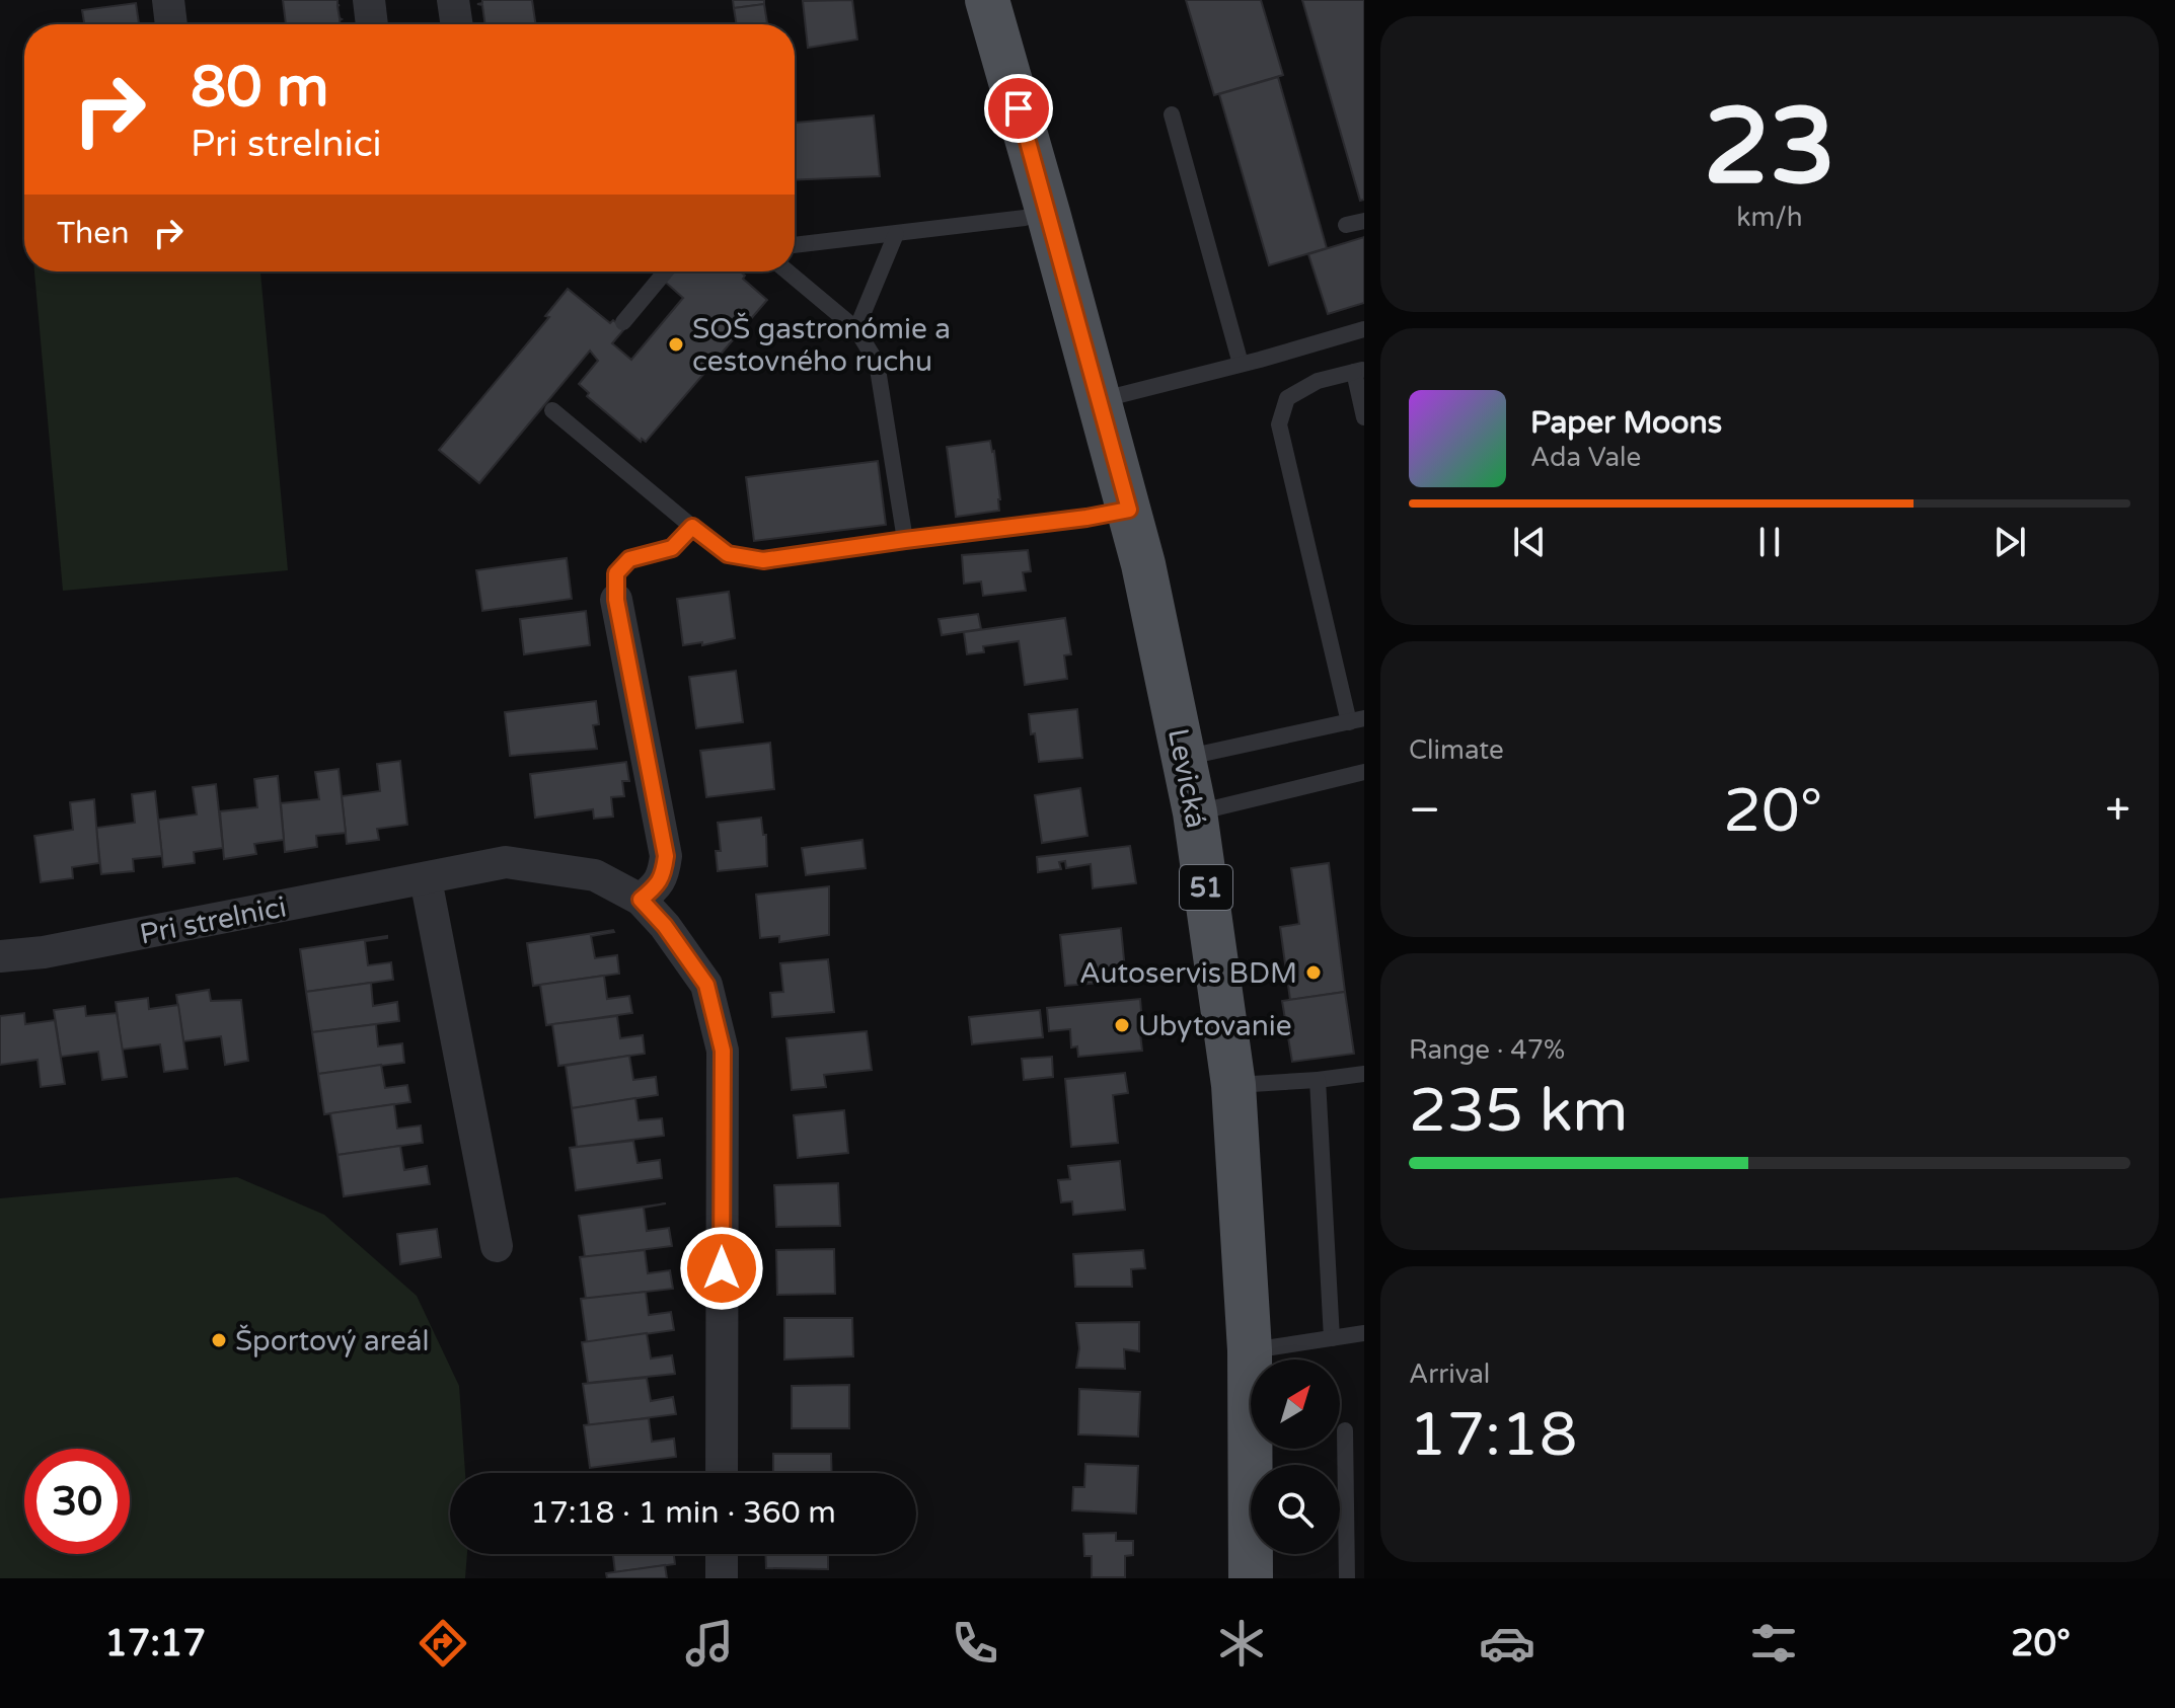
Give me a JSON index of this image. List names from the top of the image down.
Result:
{
  "streets": {
    "main road": ["Levická", "51"],
    "street": ["Pri strelnici"]
  },
  "places": [
    "SOŠ gastronómie a cestovného ruchu",
    "Autoservis BDM",
    "Ubytovanie",
    "Športový areál"
  ],
  "north": "top right",
  "page": {
    "tile": [
      ["23", "km/h"],
      "Climate",
      ["Range · 47%", "235 km"],
      ["Arrival", "17:18"]
    ],
    "turn": ["80 m", "Pri strelnici"],
    "then": "Then",
    "song": ["Paper Moons", "Ada Vale"],
    "heat": ["−", "20°", "+"],
    "limit": "30",
    "trip": "17:18 · 1 min · 360 m",
    "tabs": ["17:17", "20°"]
  }
}
